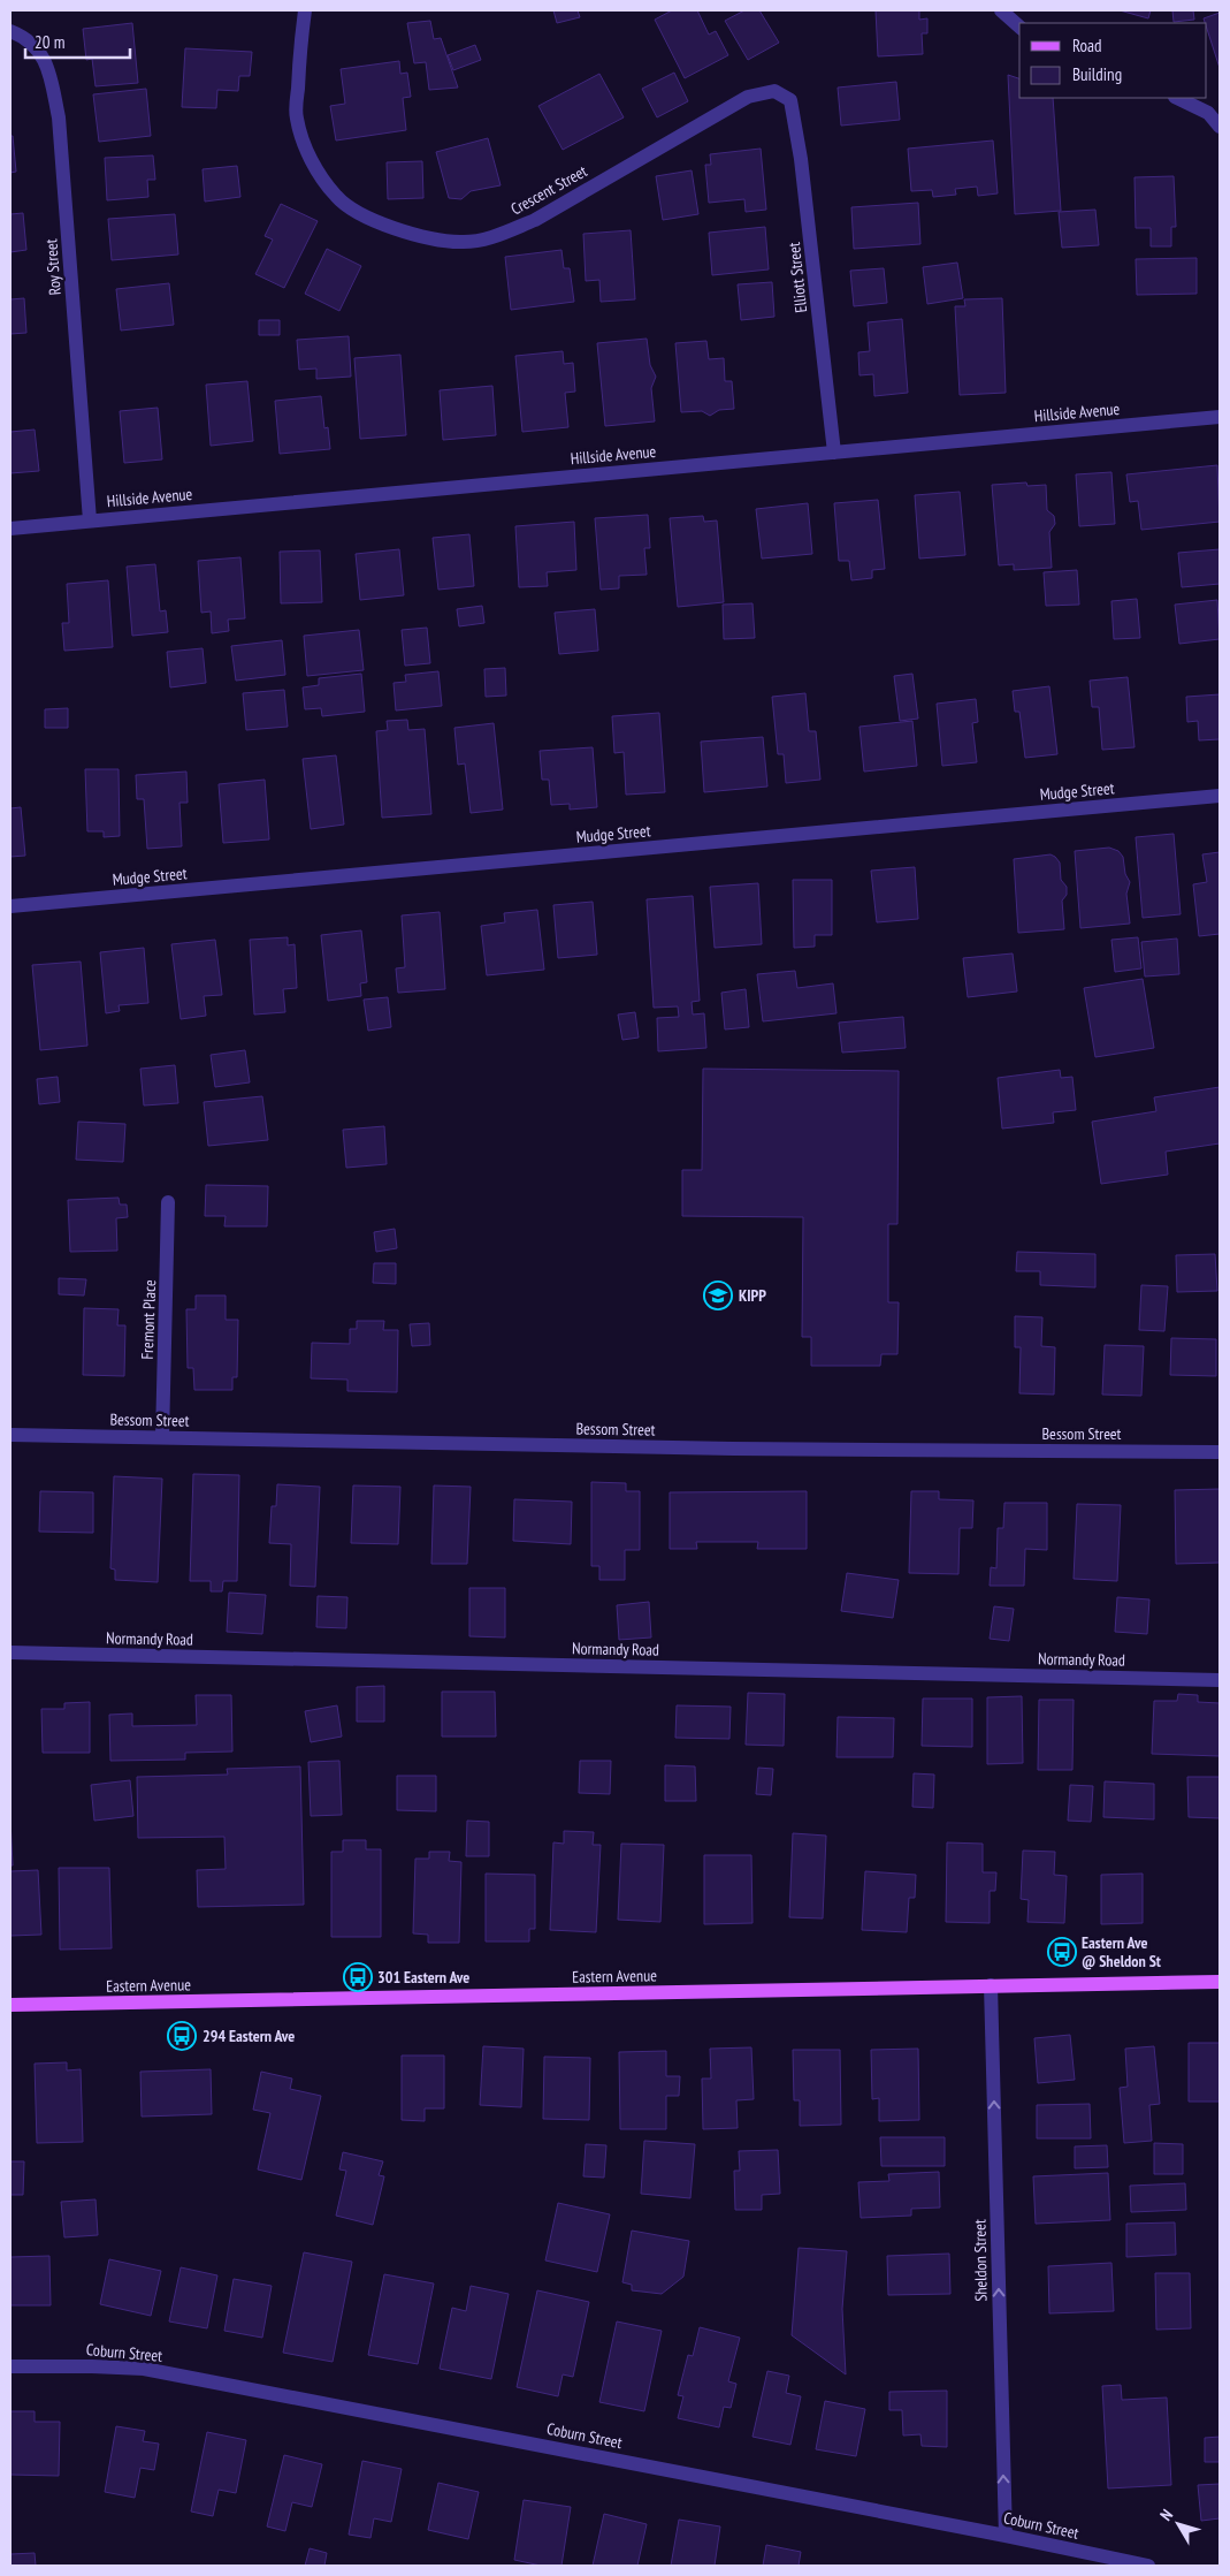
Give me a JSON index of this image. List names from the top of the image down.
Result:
{
  "streets": {
    "main road": ["Eastern Avenue"],
    "street": [
      "Crescent Street",
      "Roy Street",
      "Elliott Street",
      "Hillside Avenue",
      "Mudge Street",
      "Fremont Place",
      "Bessom Street",
      "Normandy Road",
      "Sheldon Street",
      "Coburn Street"
    ]
  },
  "crossings": [
    ["Crescent Street", "Elliott Street"],
    ["Roy Street", "Hillside Avenue"],
    ["Elliott Street", "Hillside Avenue"],
    ["Fremont Place", "Bessom Street"],
    ["Eastern Avenue", "Sheldon Street"],
    ["Sheldon Street", "Coburn Street"]
  ],
  "one_way": ["Sheldon Street"],
  "places": {
    "school or university": ["KIPP"],
    "bus stop": ["Eastern Ave @ Sheldon St", "301 Eastern Ave", "294 Eastern Ave"]
  },
  "legend": ["Road", "Building"],
  "scale_bar": "20 m",
  "north": "top left"
}
